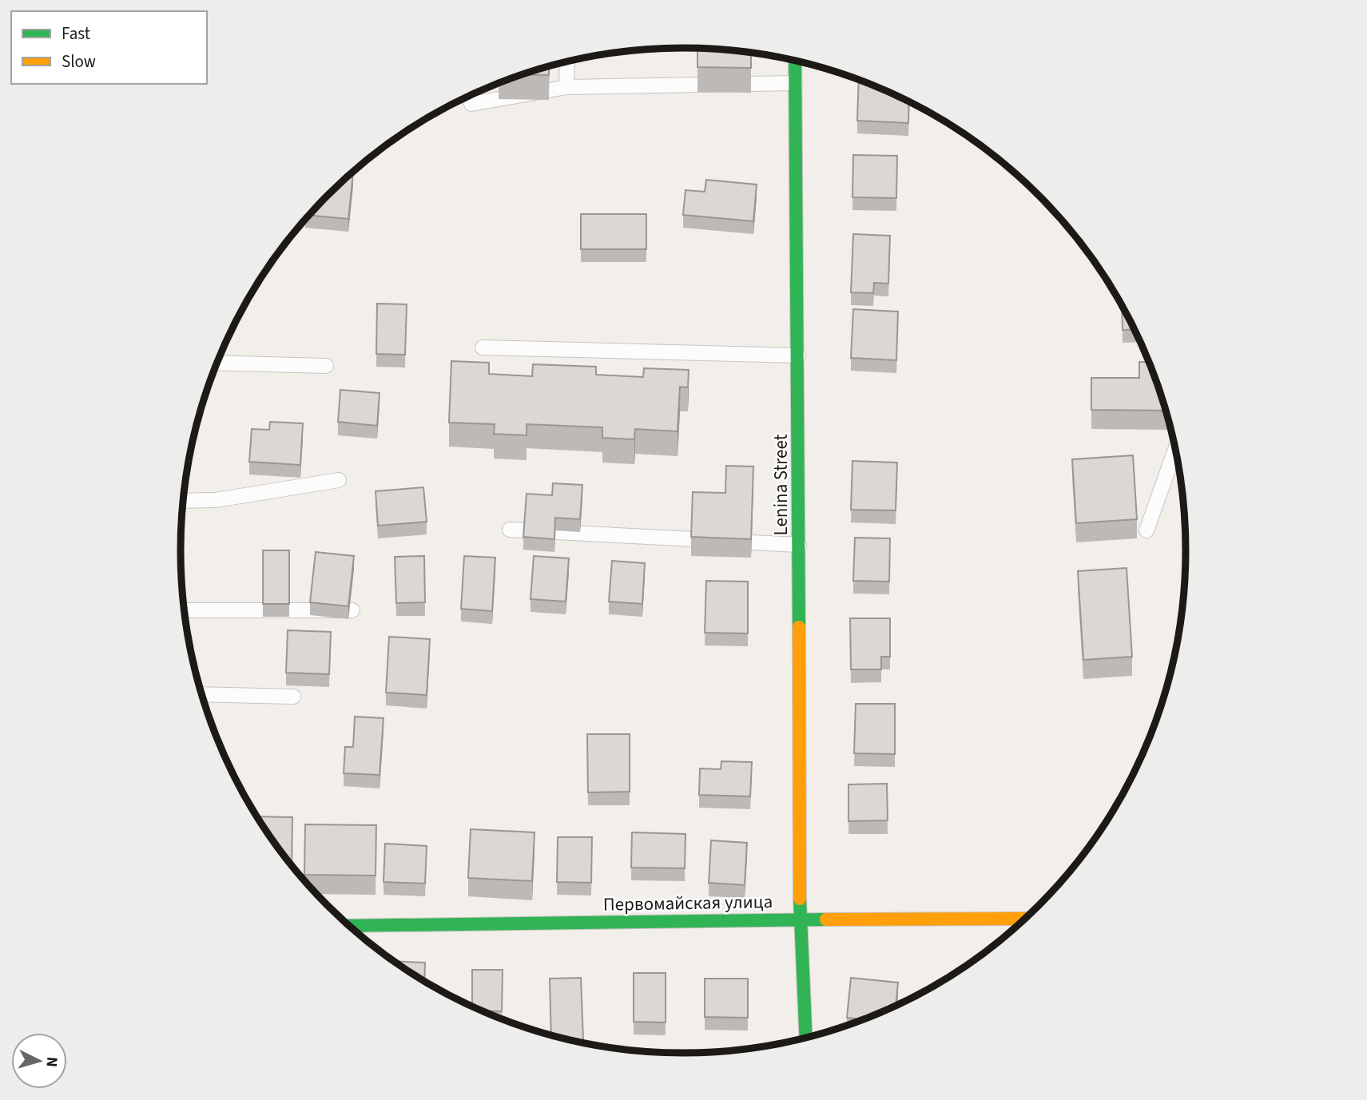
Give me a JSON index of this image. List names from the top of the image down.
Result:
{
  "streets": {
    "street": ["Lenina Street", "Первомайская улица"]
  },
  "crossings": [
    ["Lenina Street", "Первомайская улица"]
  ],
  "legend": ["Fast", "Slow"],
  "north": "right"
}
